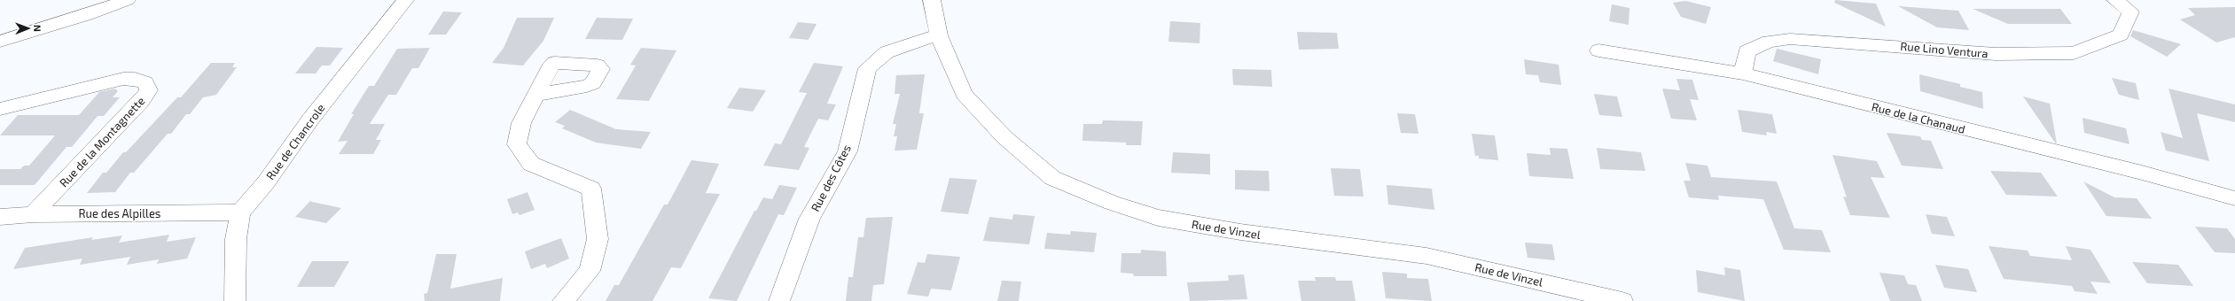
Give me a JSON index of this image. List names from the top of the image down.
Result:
{
  "streets": {
    "street": [
      "Rue Lino Ventura",
      "Rue de la Chanaud",
      "Rue de la Montagnette",
      "Rue de Chancrole",
      "Rue des Côtes",
      "Rue des Alpilles",
      "Rue de Vinzel"
    ]
  },
  "crossings": [
    ["Rue Lino Ventura", "Rue de la Chanaud"],
    ["Rue de la Montagnette", "Rue des Alpilles"],
    ["Rue de Chancrole", "Rue des Alpilles"],
    ["Rue des Côtes", "Rue de Vinzel"]
  ],
  "north": "right"
}
